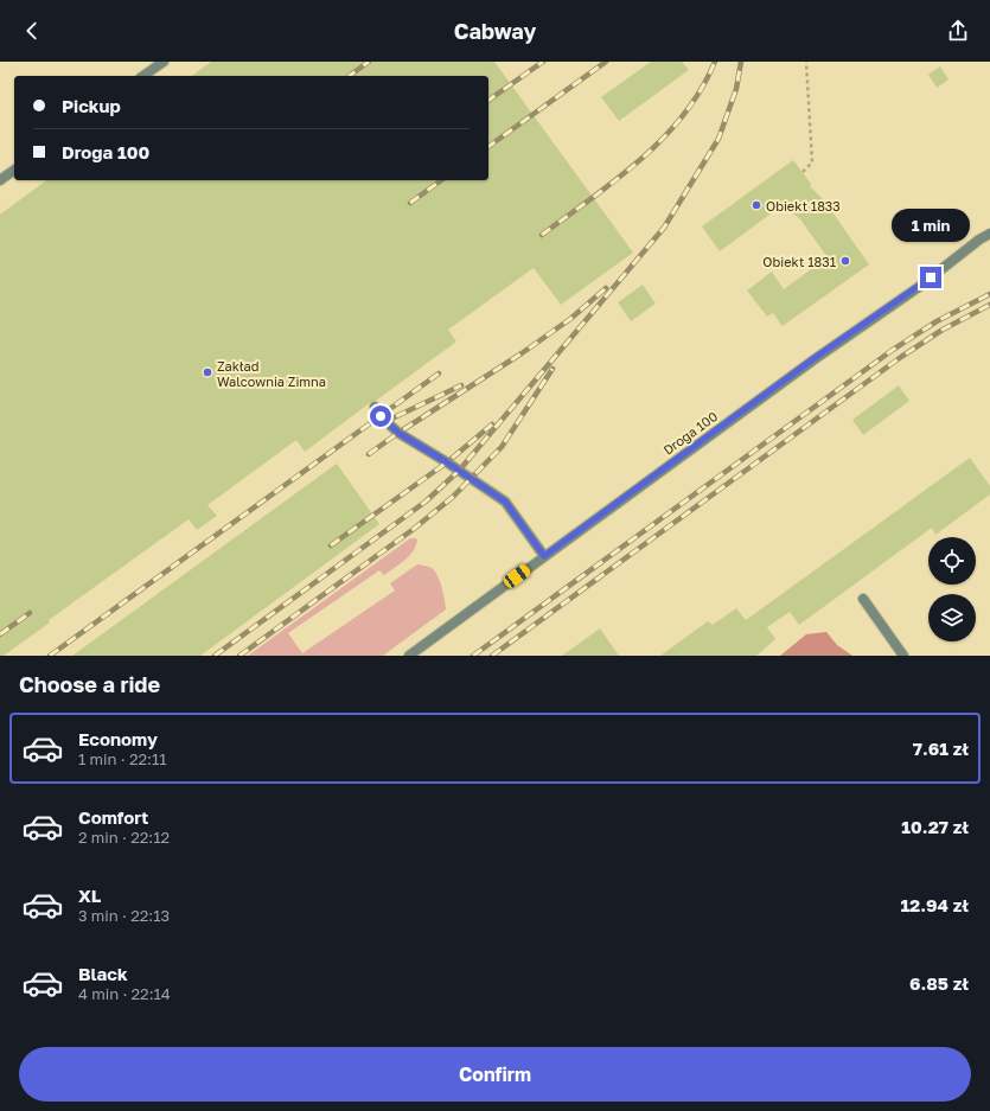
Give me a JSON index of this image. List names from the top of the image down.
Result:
{
  "streets": {
    "street": ["Droga 100"]
  },
  "places": ["Obiekt 1833", "Obiekt 1831", "Zakład Walcownia Zimna"],
  "page": {
    "header": "Cabway",
    "banner": ["Pickup", "Droga 100"],
    "bubble": "1 min",
    "heading": "Choose a ride",
    "list": [
      {
        "name": "Economy",
        "note": "1 min · 22:11",
        "value": "7.61 zł"
      },
      {
        "name": "Comfort",
        "note": "2 min · 22:12",
        "value": "10.27 zł"
      },
      {
        "name": "XL",
        "note": "3 min · 22:13",
        "value": "12.94 zł"
      },
      {
        "name": "Black",
        "note": "4 min · 22:14",
        "value": "6.85 zł"
      }
    ],
    "buttons": "Confirm"
  }
}
